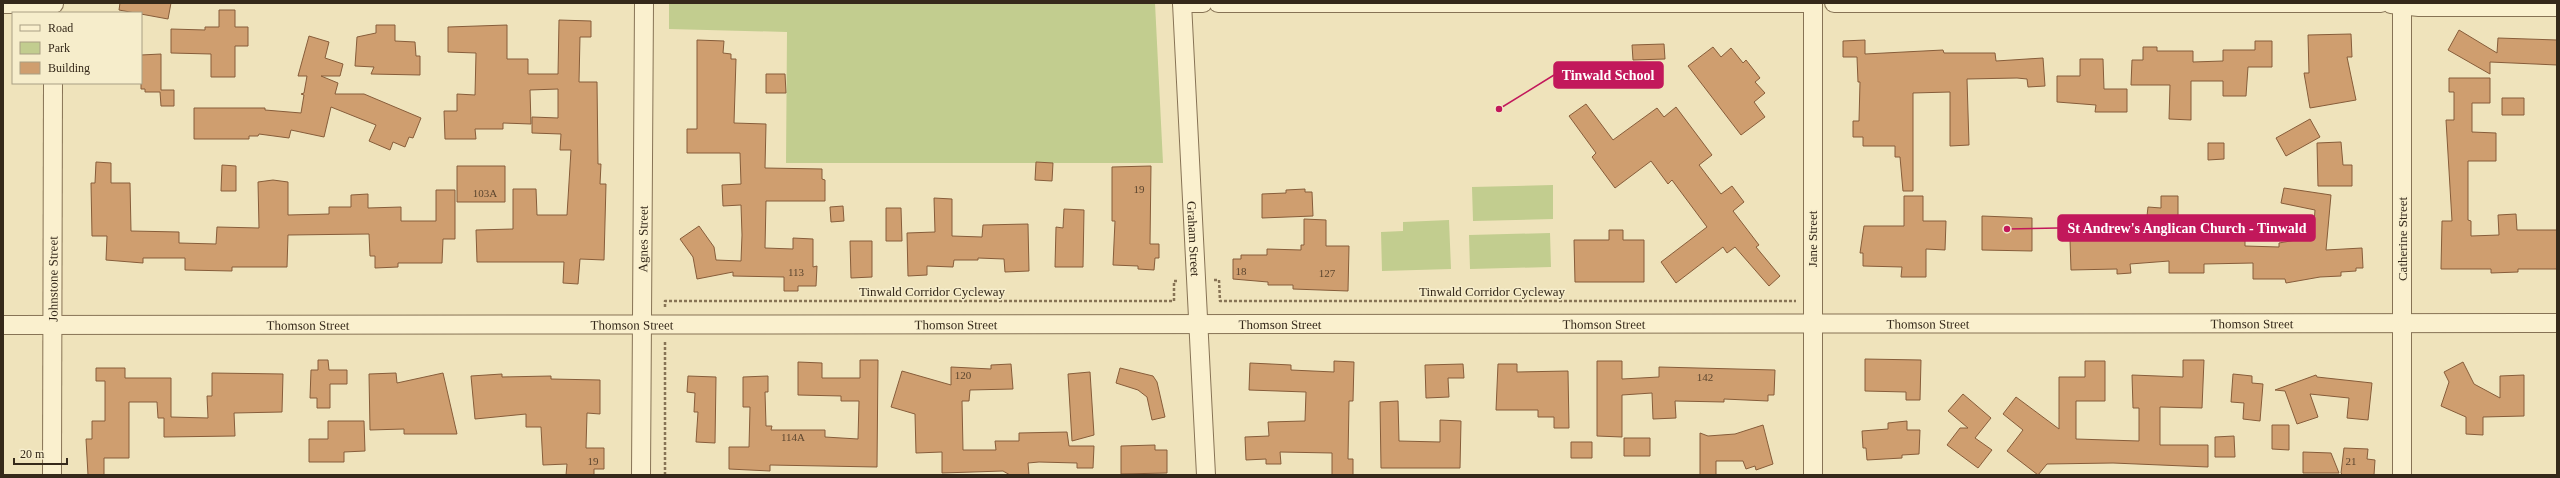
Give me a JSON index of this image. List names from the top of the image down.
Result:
{
  "streets": {
    "street": [
      "Agnes Street",
      "Graham Street",
      "Jane Street",
      "Catherine Street",
      "Johnstone Street",
      "Thomson Street"
    ],
    "path": ["Tinwald Corridor Cycleway"]
  },
  "crossings": [
    ["Agnes Street", "Thomson Street"],
    ["Graham Street", "Thomson Street"],
    ["Jane Street", "Thomson Street"],
    ["Catherine Street", "Thomson Street"],
    ["Johnstone Street", "Thomson Street"]
  ],
  "places": ["Tinwald School", "St Andrew's Anglican Church - Tinwald"],
  "house_numbers": [
    "19",
    "103A",
    "18",
    "113",
    "127",
    "120",
    "142",
    "114A",
    "19",
    "21"
  ],
  "legend": ["Road", "Park", "Building"],
  "scale_bar": "20 m"
}
